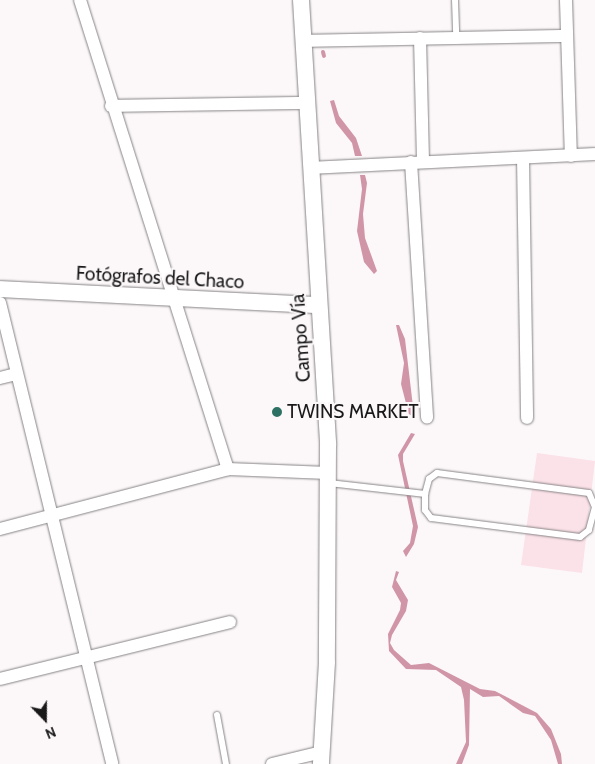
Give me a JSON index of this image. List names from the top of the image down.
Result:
{
  "streets": {
    "street": ["Fotógrafos del Chaco", "Campo Vía"]
  },
  "crossings": [
    ["Fotógrafos del Chaco", "Campo Vía"]
  ],
  "places": ["TWINS MARKET"],
  "north": "bottom"
}
